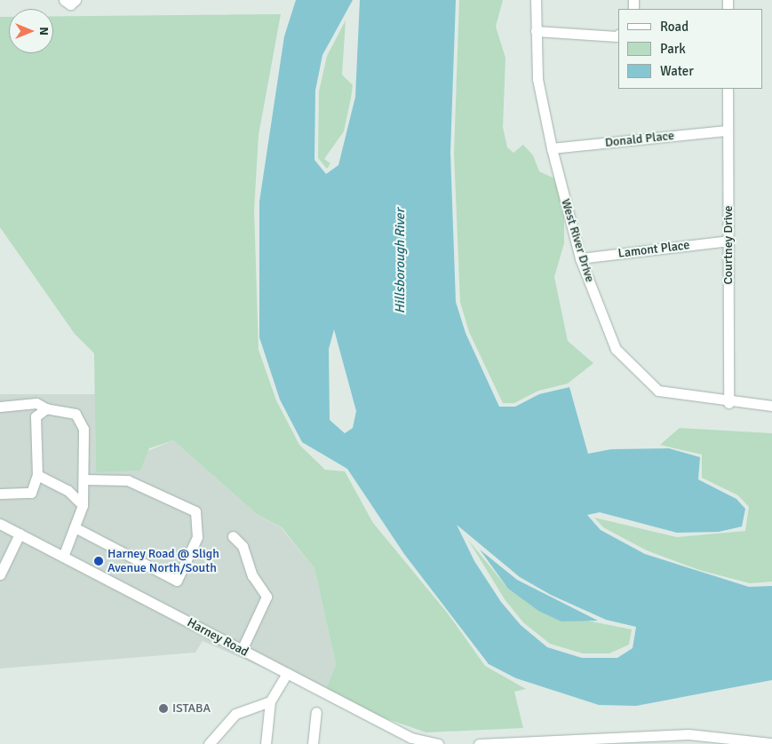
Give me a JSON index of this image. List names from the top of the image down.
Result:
{
  "streets": {
    "street": [
      "Donald Place",
      "West River Drive",
      "Courtney Drive",
      "Lamont Place",
      "Harney Road"
    ]
  },
  "crossings": [
    ["Donald Place", "West River Drive"],
    ["Donald Place", "Courtney Drive"],
    ["West River Drive", "Courtney Drive"],
    ["West River Drive", "Lamont Place"],
    ["Courtney Drive", "Lamont Place"]
  ],
  "water": ["Hillsborough River"],
  "places": ["Harney Road @ Sligh Avenue North/South", "ISTABA"],
  "legend": ["Road", "Park", "Water"],
  "north": "right"
}
